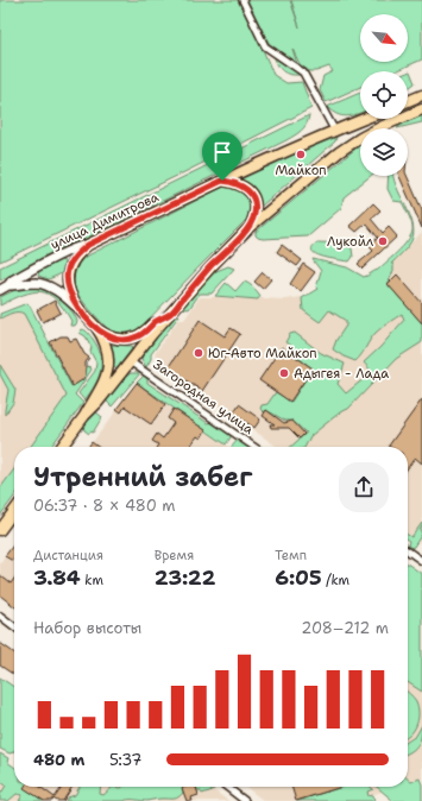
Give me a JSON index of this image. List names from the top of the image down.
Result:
{
  "streets": {
    "main road": ["улица Димитрова"],
    "street": ["Загородная улица"]
  },
  "places": [
    "Майкоп",
    "Лукойл",
    "Юг-Авто Майкоп",
    "Адыгея - Лада"
  ],
  "north": "bottom right",
  "page": {
    "heading": ["Утренний забег", "06:37 · 8 × 480 m"],
    "stats": [
      ["Дистанция", "3.84 km"],
      ["Время", "23:22"],
      ["Темп", "6:05 /km"]
    ],
    "chart": ["Набор высоты", "208–212 m"],
    "list": [
      {
        "name": "480 m",
        "note": "5:37"
      }
    ]
  }
}
